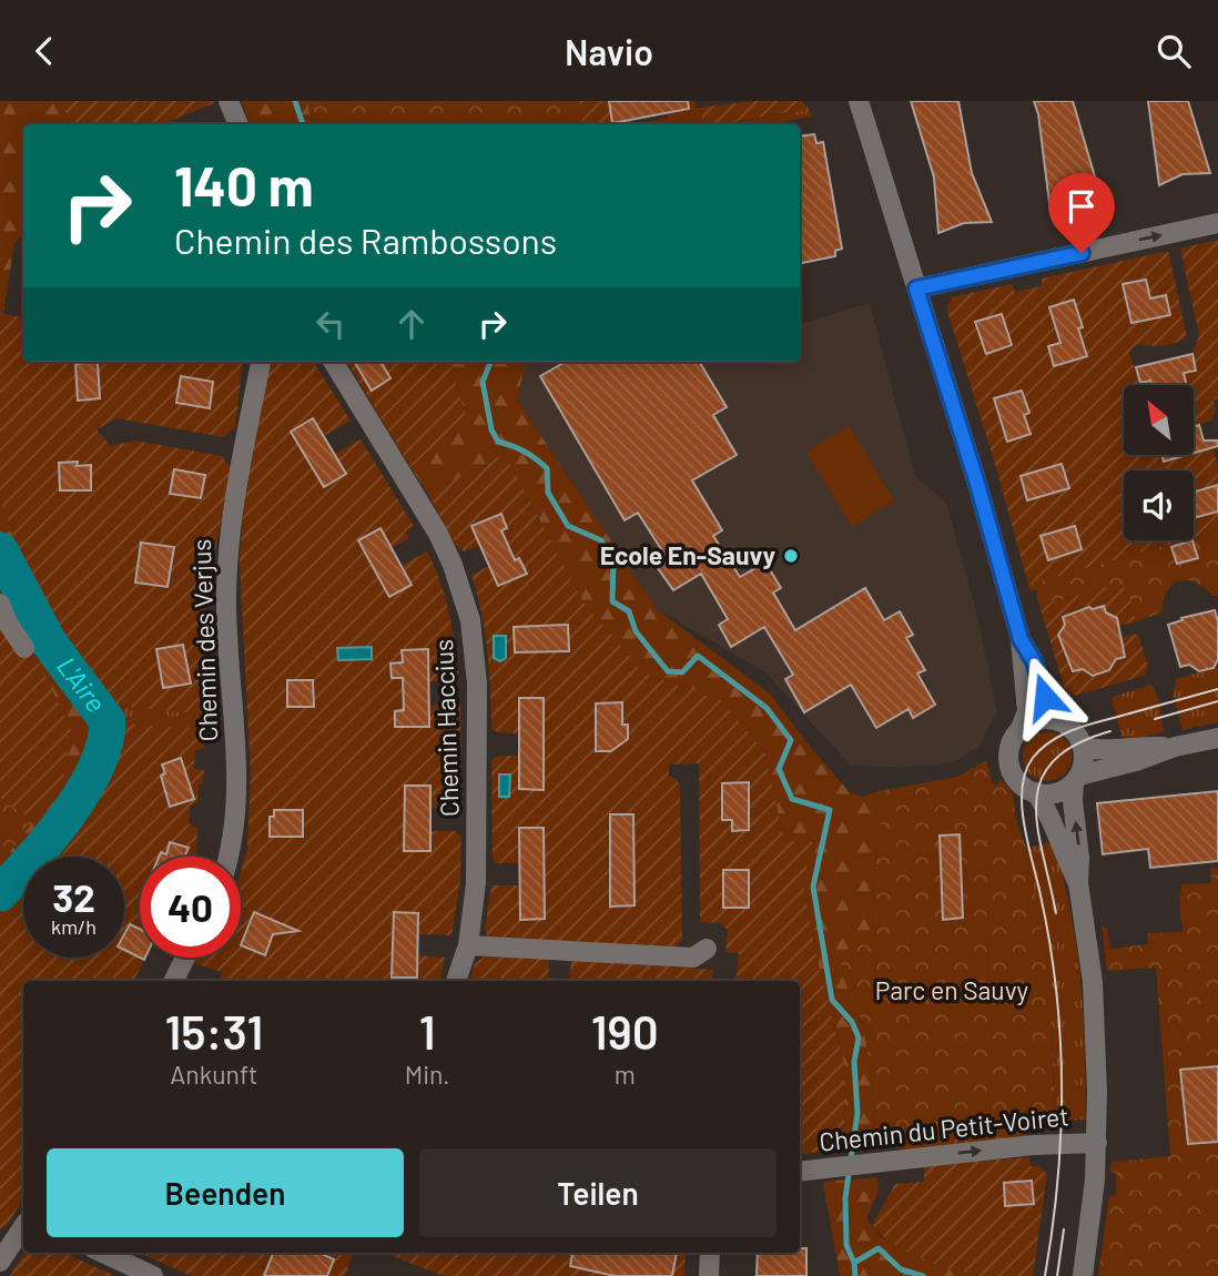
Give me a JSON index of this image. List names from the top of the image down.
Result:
{
  "streets": {
    "street": ["Chemin des Verjus", "Chemin Haccius", "Chemin du Petit-Voiret"]
  },
  "one_way": ["Chemin du Petit-Voiret"],
  "water": ["L'Aire"],
  "parks": ["Parc en Sauvy"],
  "places": ["Ecole En-Sauvy"],
  "north": "top left",
  "page": {
    "header": "Navio",
    "turn": ["140 m", "Chemin des Rambossons"],
    "speed": "32 km/h",
    "limit": "40",
    "eta": [
      "15:31",
      "Ankunft",
      "1",
      "Min.",
      "190",
      "m"
    ],
    "buttons": ["Beenden", "Teilen"]
  }
}
